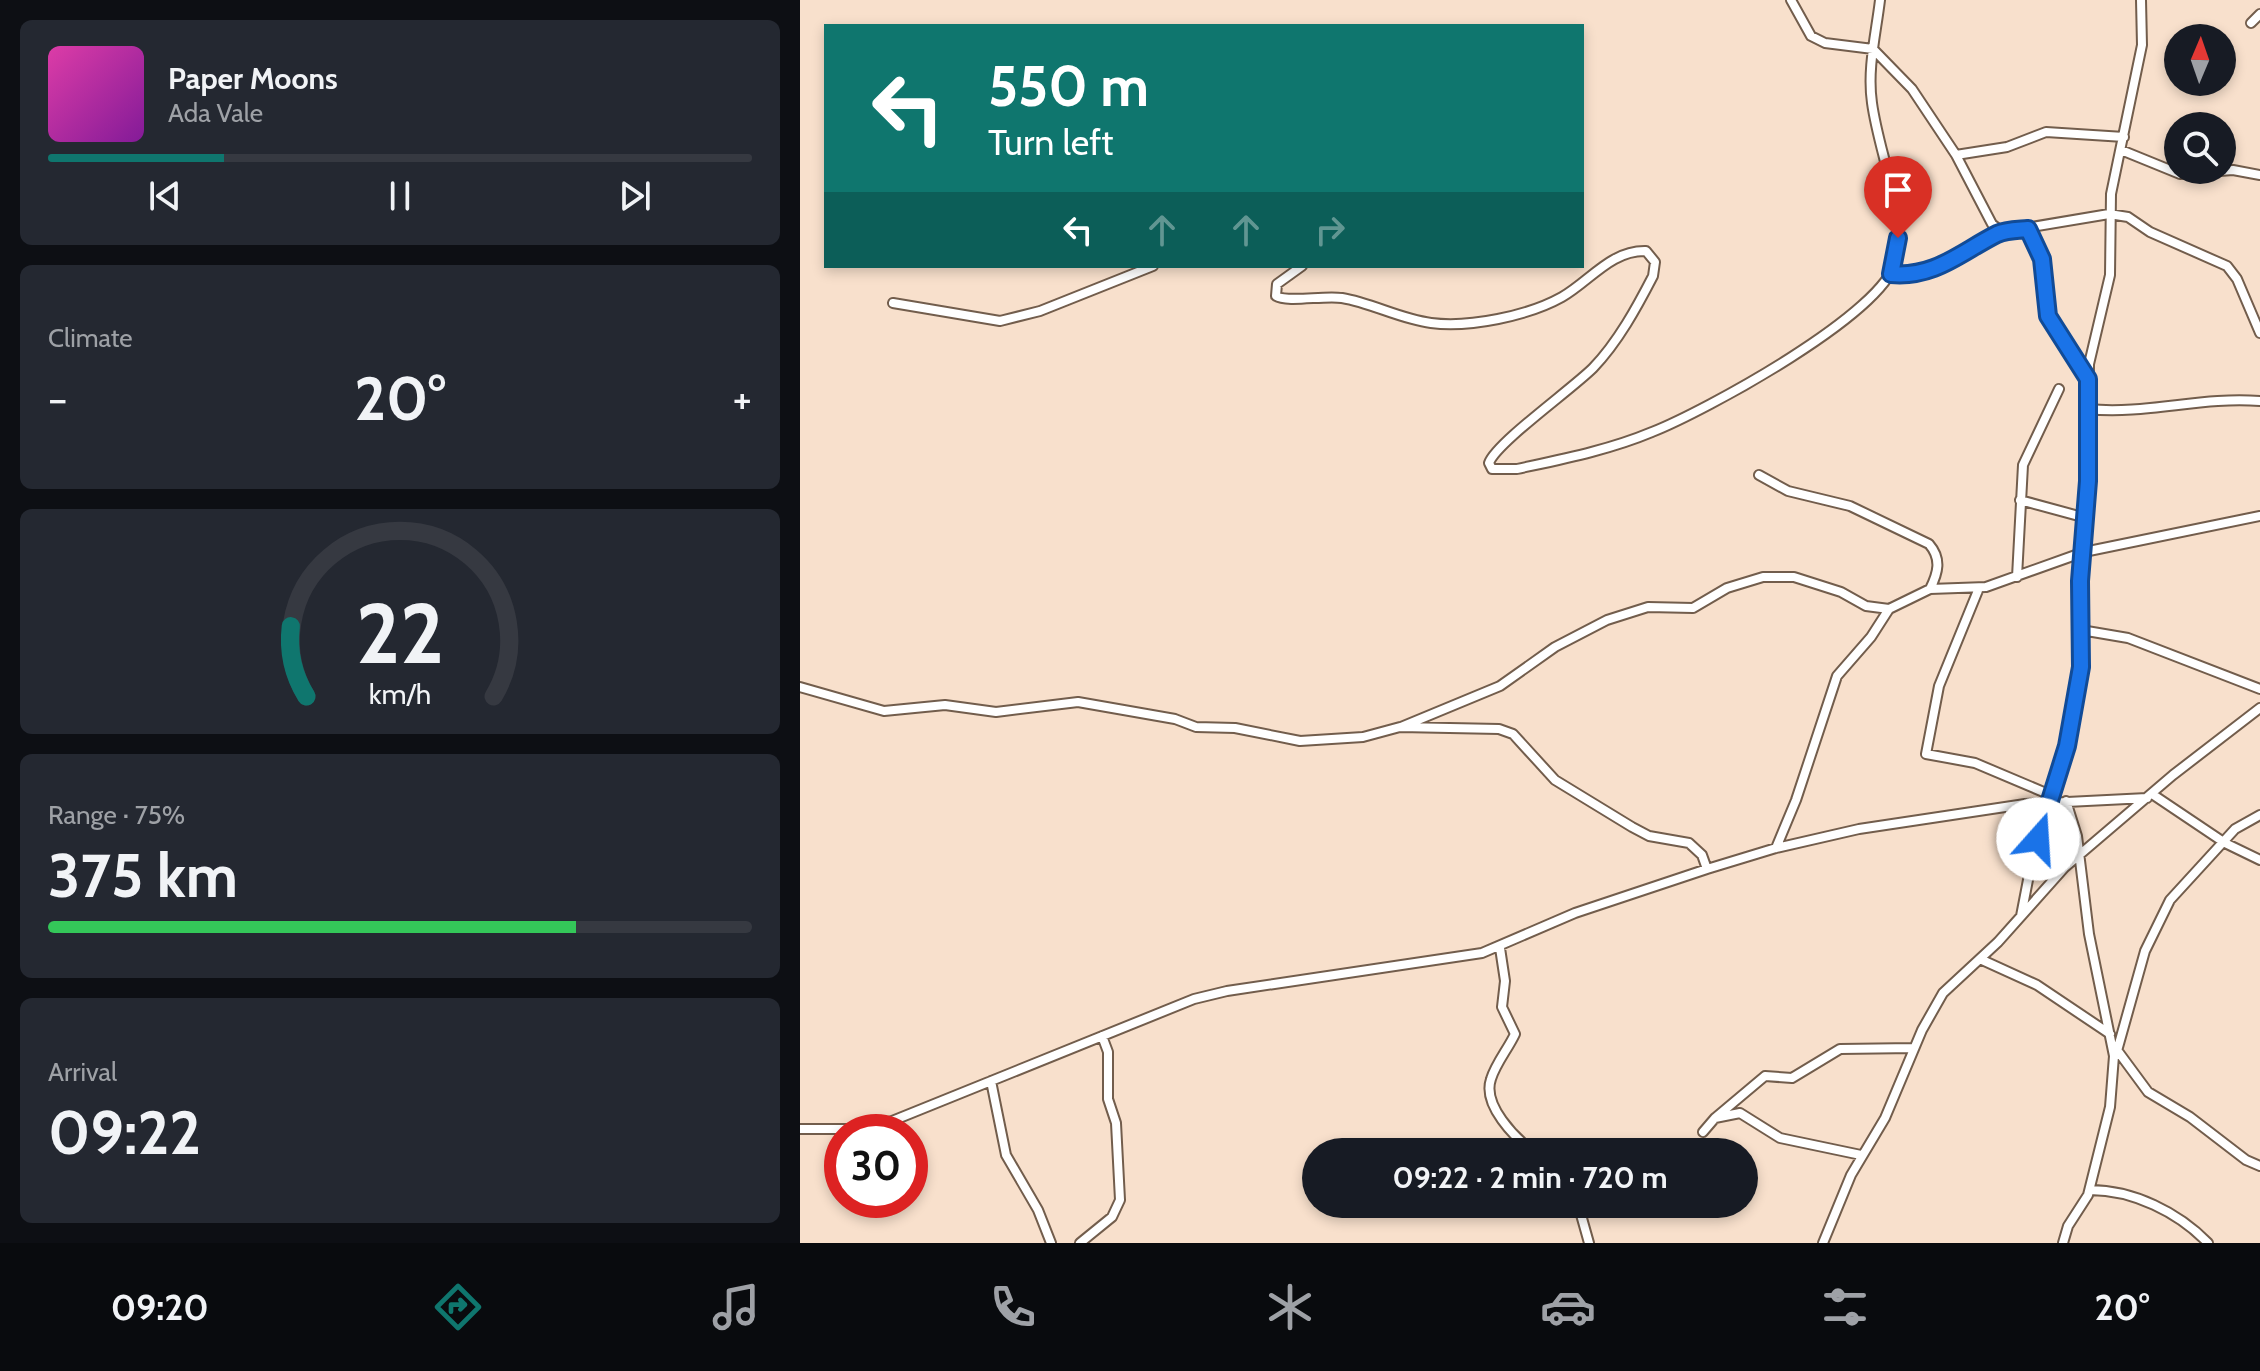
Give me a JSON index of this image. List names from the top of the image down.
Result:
{
  "north": "top",
  "page": {
    "turn": ["550 m", "Turn left"],
    "song": ["Paper Moons", "Ada Vale"],
    "tile": [
      "Climate",
      ["Range · 75%", "375 km"],
      ["Arrival", "09:22"]
    ],
    "heat": ["−", "20°", "+"],
    "limit": "30",
    "trip": "09:22 · 2 min · 720 m",
    "tabs": ["09:20", "20°"],
    "gauge": ["22", "km/h"]
  }
}
